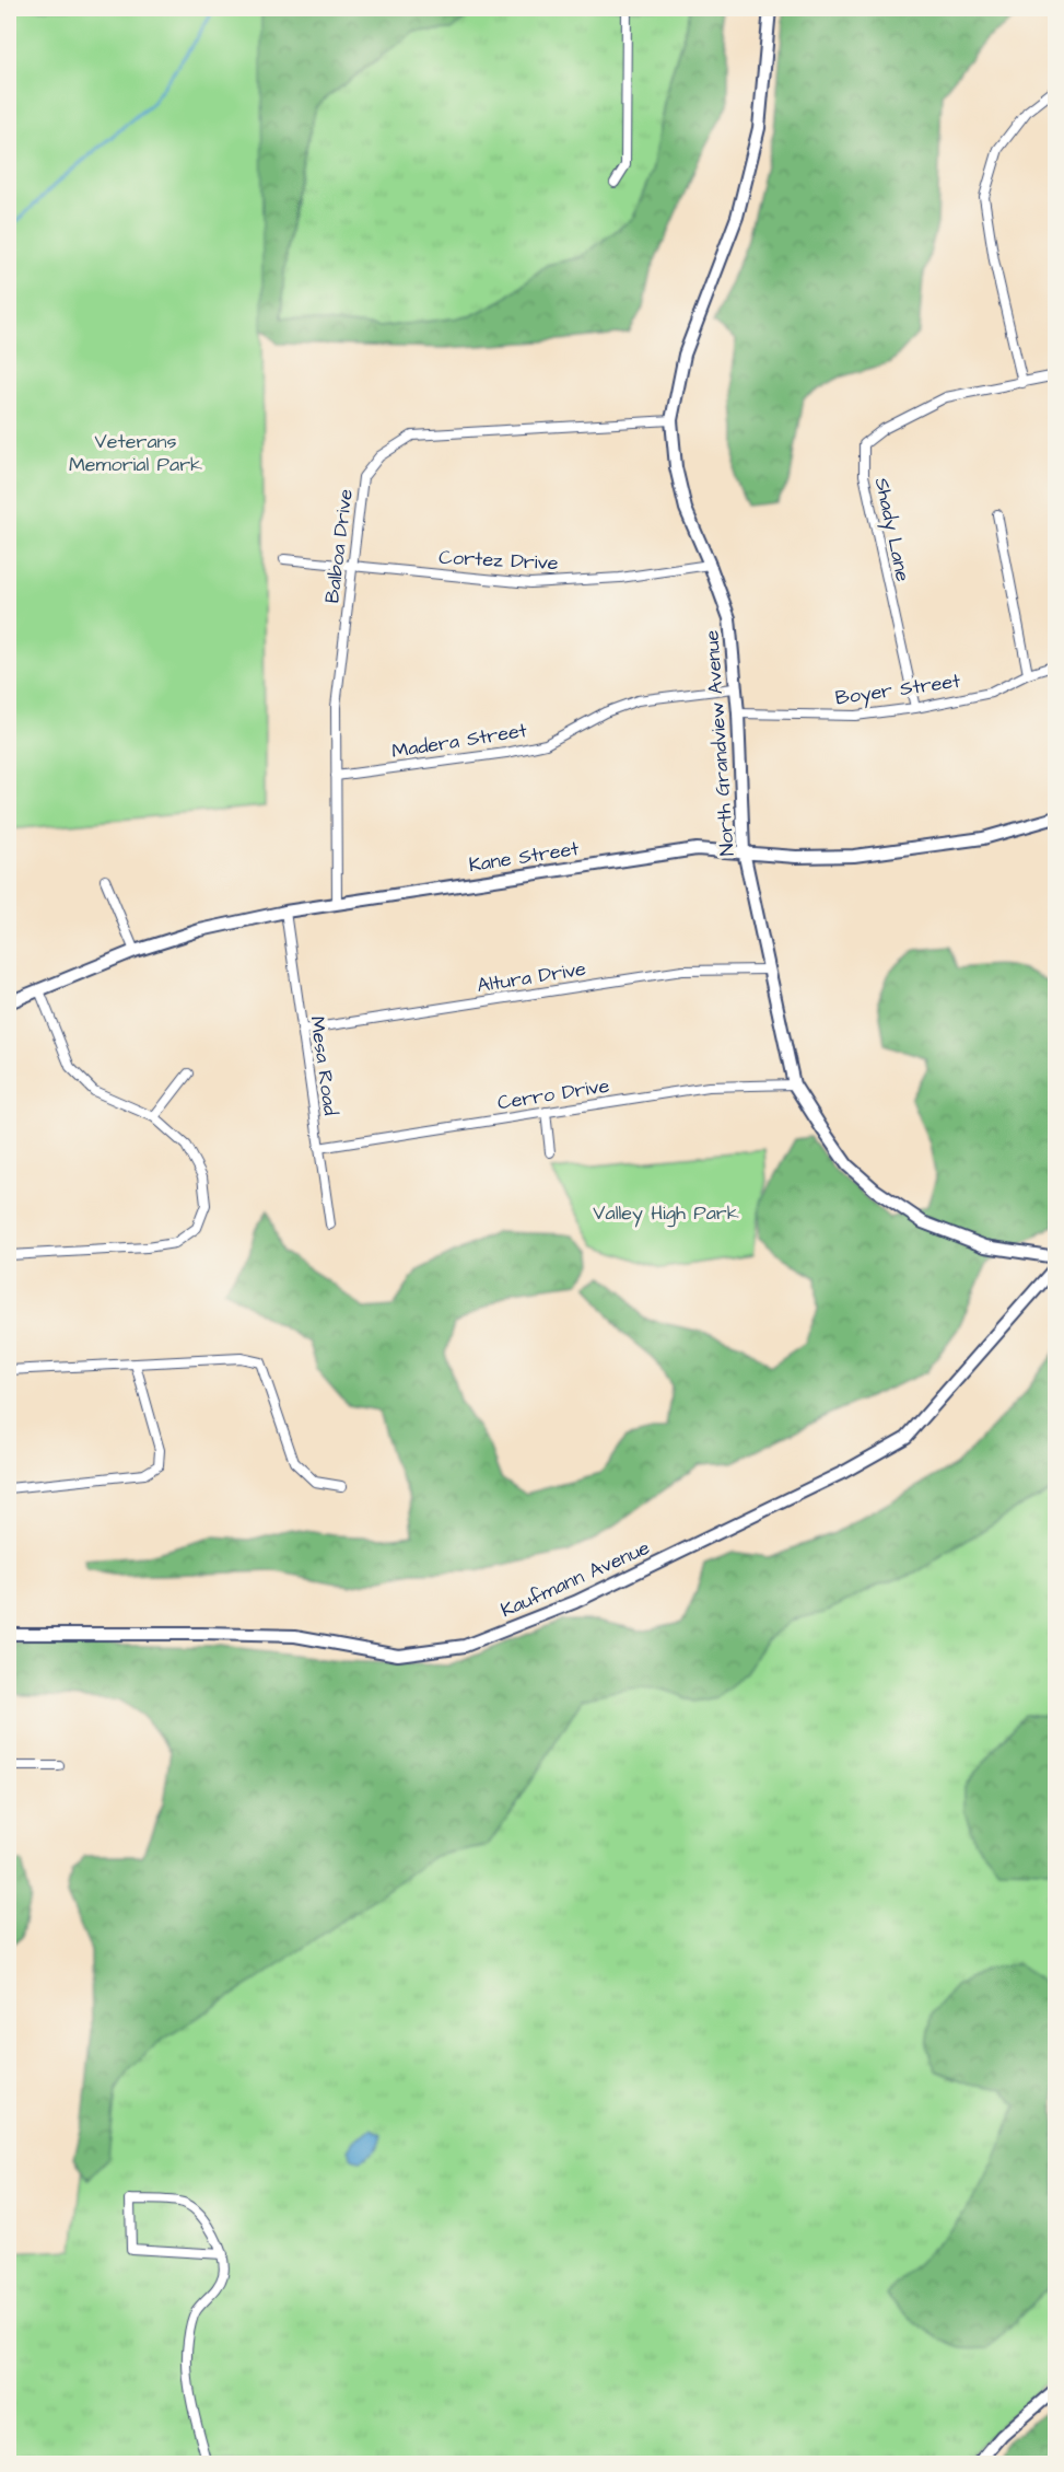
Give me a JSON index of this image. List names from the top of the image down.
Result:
{
  "streets": {
    "street": [
      "Shady Lane",
      "Balboa Drive",
      "Cortez Drive",
      "Boyer Street",
      "Madera Street",
      "North Grandview Avenue",
      "Kane Street",
      "Altura Drive",
      "Mesa Road",
      "Cerro Drive",
      "Kaufmann Avenue"
    ]
  },
  "crossings": [
    ["Shady Lane", "Boyer Street"],
    ["Balboa Drive", "Cortez Drive"],
    ["Balboa Drive", "Madera Street"],
    ["Balboa Drive", "North Grandview Avenue"],
    ["Balboa Drive", "Kane Street"],
    ["Cortez Drive", "North Grandview Avenue"],
    ["Boyer Street", "North Grandview Avenue"],
    ["Madera Street", "North Grandview Avenue"],
    ["North Grandview Avenue", "Kane Street"],
    ["North Grandview Avenue", "Altura Drive"],
    ["North Grandview Avenue", "Cerro Drive"],
    ["Kane Street", "Mesa Road"],
    ["Altura Drive", "Mesa Road"],
    ["Mesa Road", "Cerro Drive"]
  ],
  "parks": ["Veterans Memorial Park", "Valley High Park"]
}
